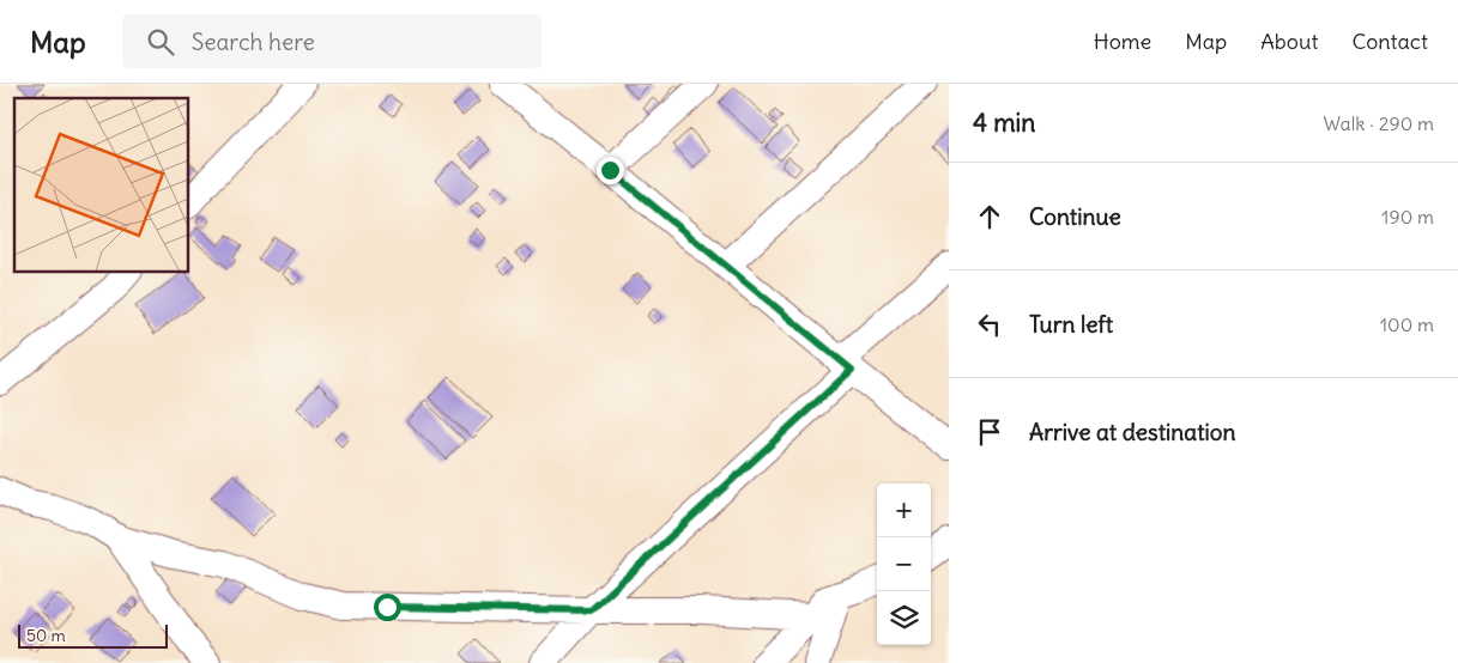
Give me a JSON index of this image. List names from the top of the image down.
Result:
{
  "scale_bar": "50 m",
  "page": {
    "header": "Map",
    "search": "Search here",
    "nav": [
      "Home",
      "Map",
      "About",
      "Contact"
    ],
    "heading": ["4 min", "Walk · 290 m"],
    "list": [
      ["Continue", "190 m"],
      ["Turn left", "100 m"],
      "Arrive at destination"
    ],
    "map_buttons": ["+", "−"],
    "scale": "50 m"
  }
}
